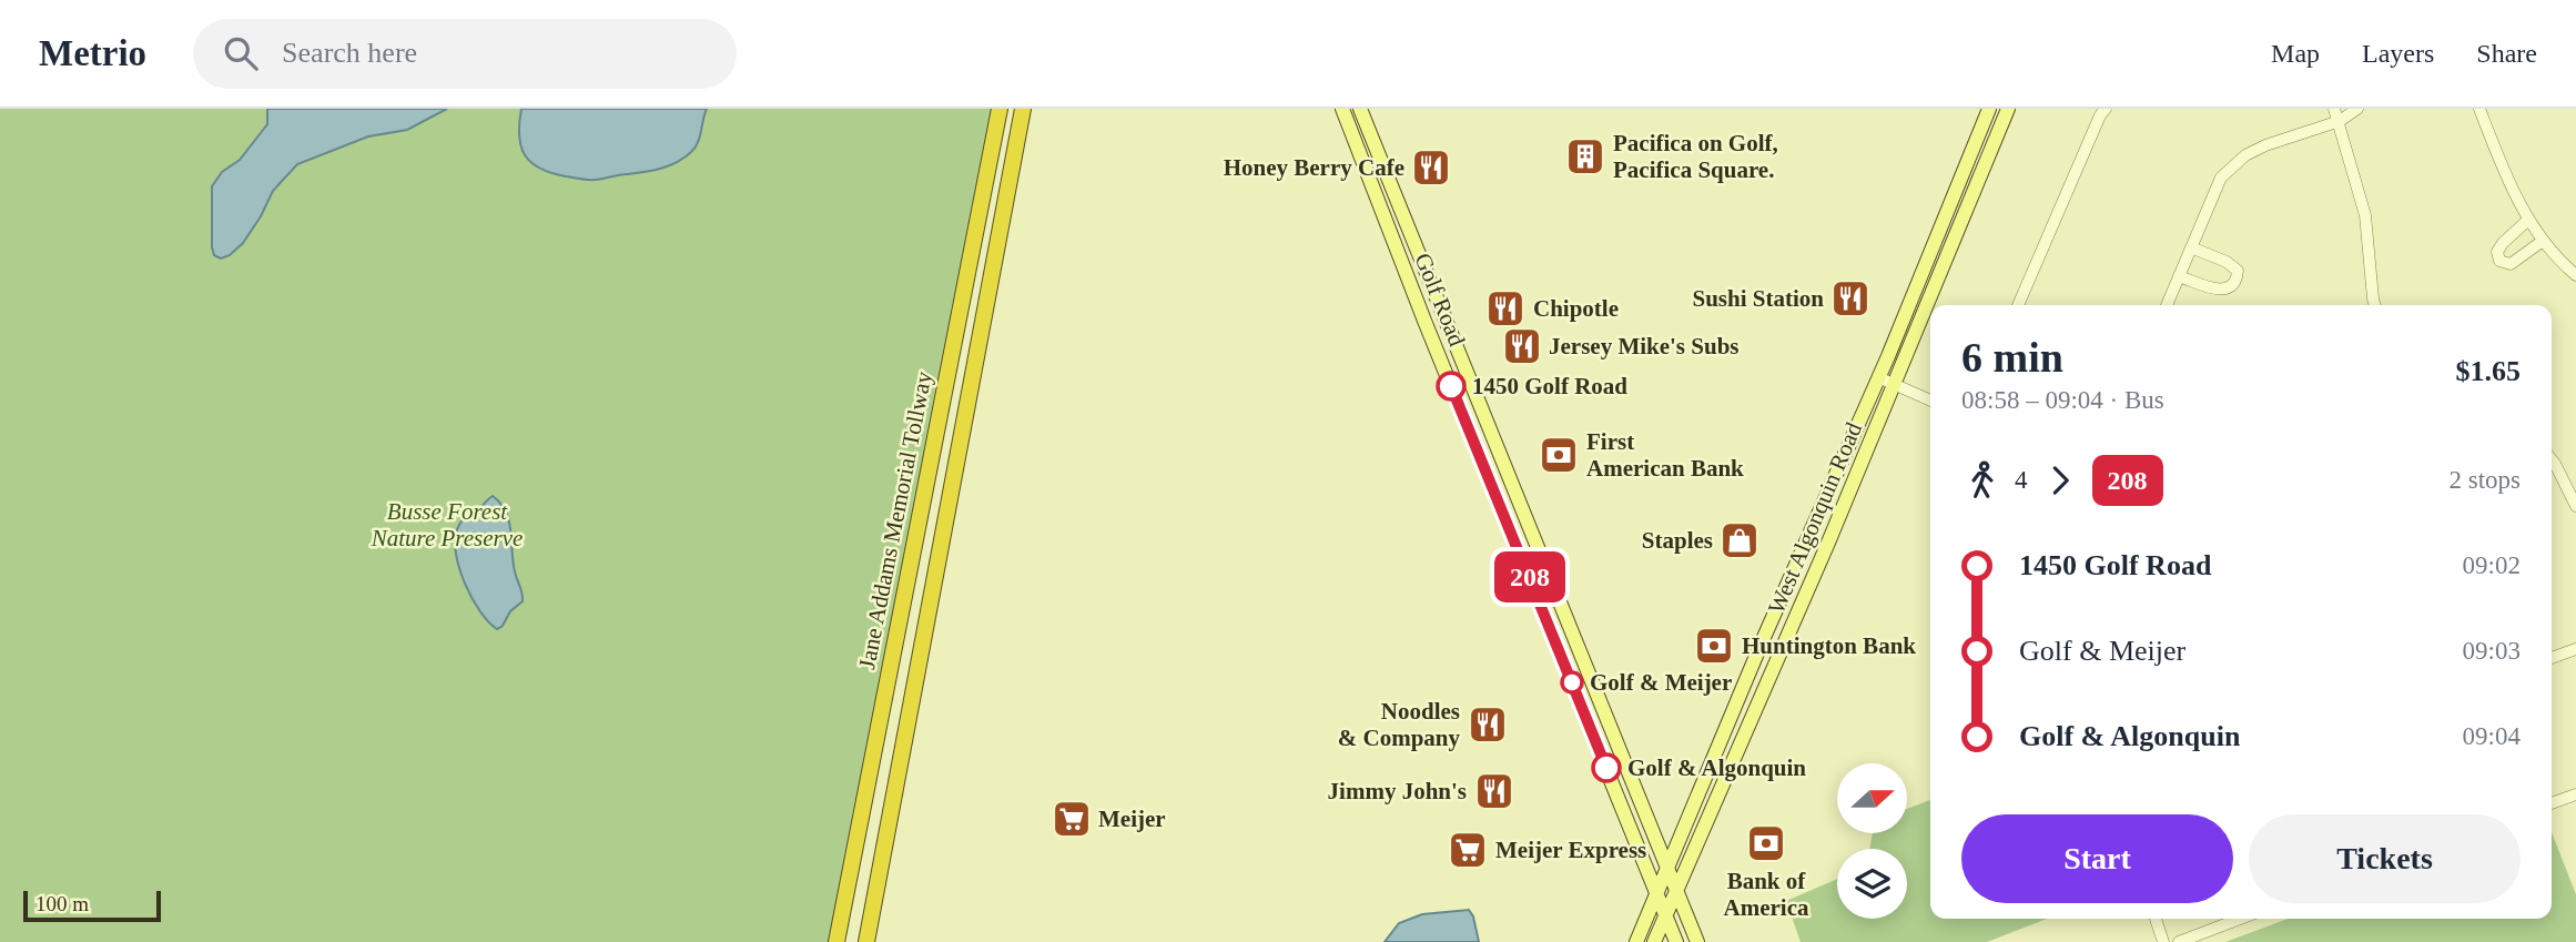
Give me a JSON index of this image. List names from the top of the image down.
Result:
{
  "streets": {
    "highway": ["Jane Addams Memorial Tollway"],
    "main road": ["Golf Road", "West Algonquin Road"]
  },
  "crossings": [
    ["Golf Road", "West Algonquin Road"]
  ],
  "parks": ["Busse Forest Nature Preserve"],
  "places": {
    "building": ["Pacifica on Golf, Pacifica Square."],
    "restaurant": [
      "Honey Berry Cafe",
      "Sushi Station",
      "Chipotle",
      "Jersey Mike's Subs",
      "Noodles & Company",
      "Jimmy John's"
    ],
    "other": ["1450 Golf Road", "Golf & Meijer", "Golf & Algonquin"],
    "bank": ["First American Bank", "Huntington Bank", "Bank of America"],
    "shop": ["Staples"],
    "supermarket": ["Meijer", "Meijer Express"]
  },
  "lines": ["bus line 208"],
  "scale_bar": "100 m",
  "north": "right",
  "page": {
    "header": "Metrio",
    "search": "Search here",
    "nav": ["Map", "Layers", "Share"],
    "on_map": "208",
    "heading": ["6 min", "08:58 – 09:04 · Bus", "$1.65"],
    "legs": ["4", "208", "2 stops"],
    "list": [
      {
        "name": "1450 Golf Road",
        "value": "09:02"
      },
      {
        "name": "Golf & Meijer",
        "value": "09:03"
      },
      {
        "name": "Golf & Algonquin",
        "value": "09:04"
      }
    ],
    "buttons": ["Start", "Tickets"],
    "scale": "100 m"
  }
}
